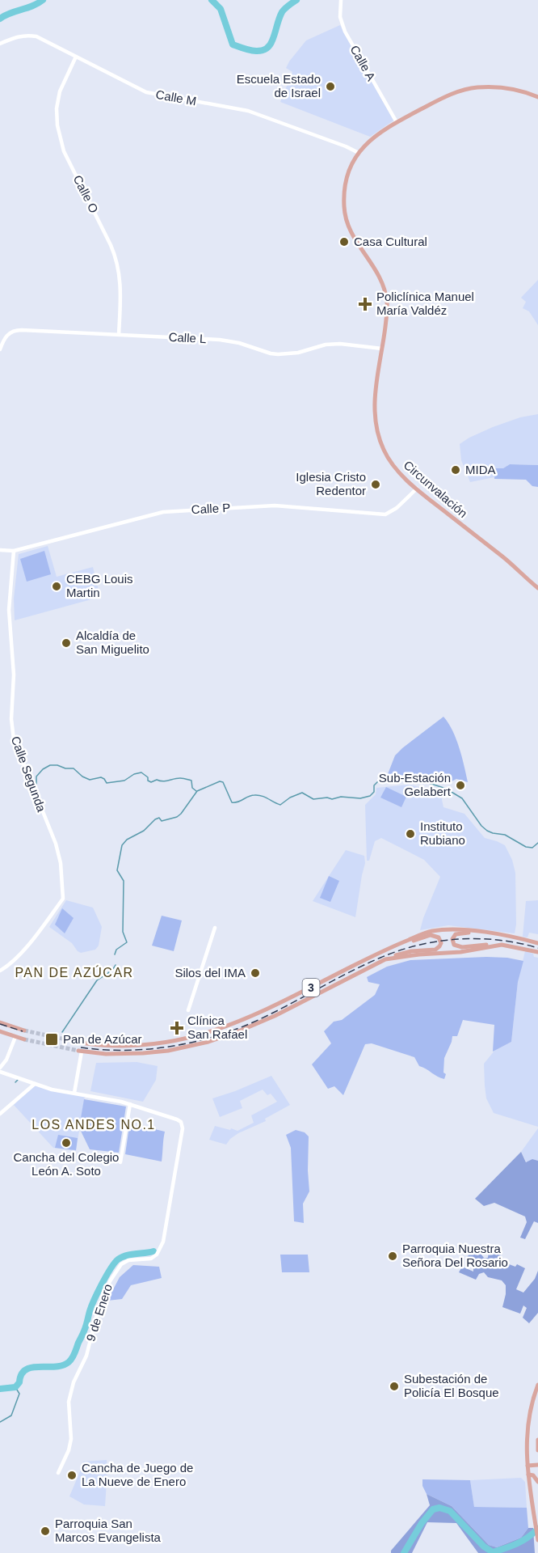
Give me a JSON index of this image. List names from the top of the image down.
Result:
{
  "streets": {
    "main road": ["Circunvalación", "3"],
    "street": [
      "Calle A",
      "Calle M",
      "Calle O",
      "Calle L",
      "Calle P",
      "Calle Segunda",
      "9 de Enero"
    ]
  },
  "crossings": [
    ["Calle A", "Circunvalación"],
    ["Calle M", "Calle O"],
    ["Calle M", "Circunvalación"],
    ["Calle O", "Calle L"],
    ["Calle L", "Circunvalación"],
    ["Circunvalación", "Calle P"],
    ["Calle P", "Calle Segunda"]
  ],
  "districts": ["PAN DE AZÚCAR", "LOS ANDES NO.1"],
  "places": {
    "other": [
      "Escuela Estado de Israel",
      "Casa Cultural",
      "MIDA",
      "Iglesia Cristo Redentor",
      "CEBG Louis Martin",
      "Alcaldía de San Miguelito",
      "Sub-Estación Gelabert",
      "Instituto Rubiano",
      "Silos del IMA",
      "Cancha del Colegio León A. Soto",
      "Parroquia Nuestra Señora Del Rosario",
      "Subestación de Policía El Bosque",
      "Cancha de Juego de La Nueve de Enero",
      "Parroquia San Marcos Evangelista"
    ],
    "health": ["Policlínica Manuel María Valdéz", "Clínica San Rafael"],
    "transit": ["Pan de Azúcar"]
  }
}
